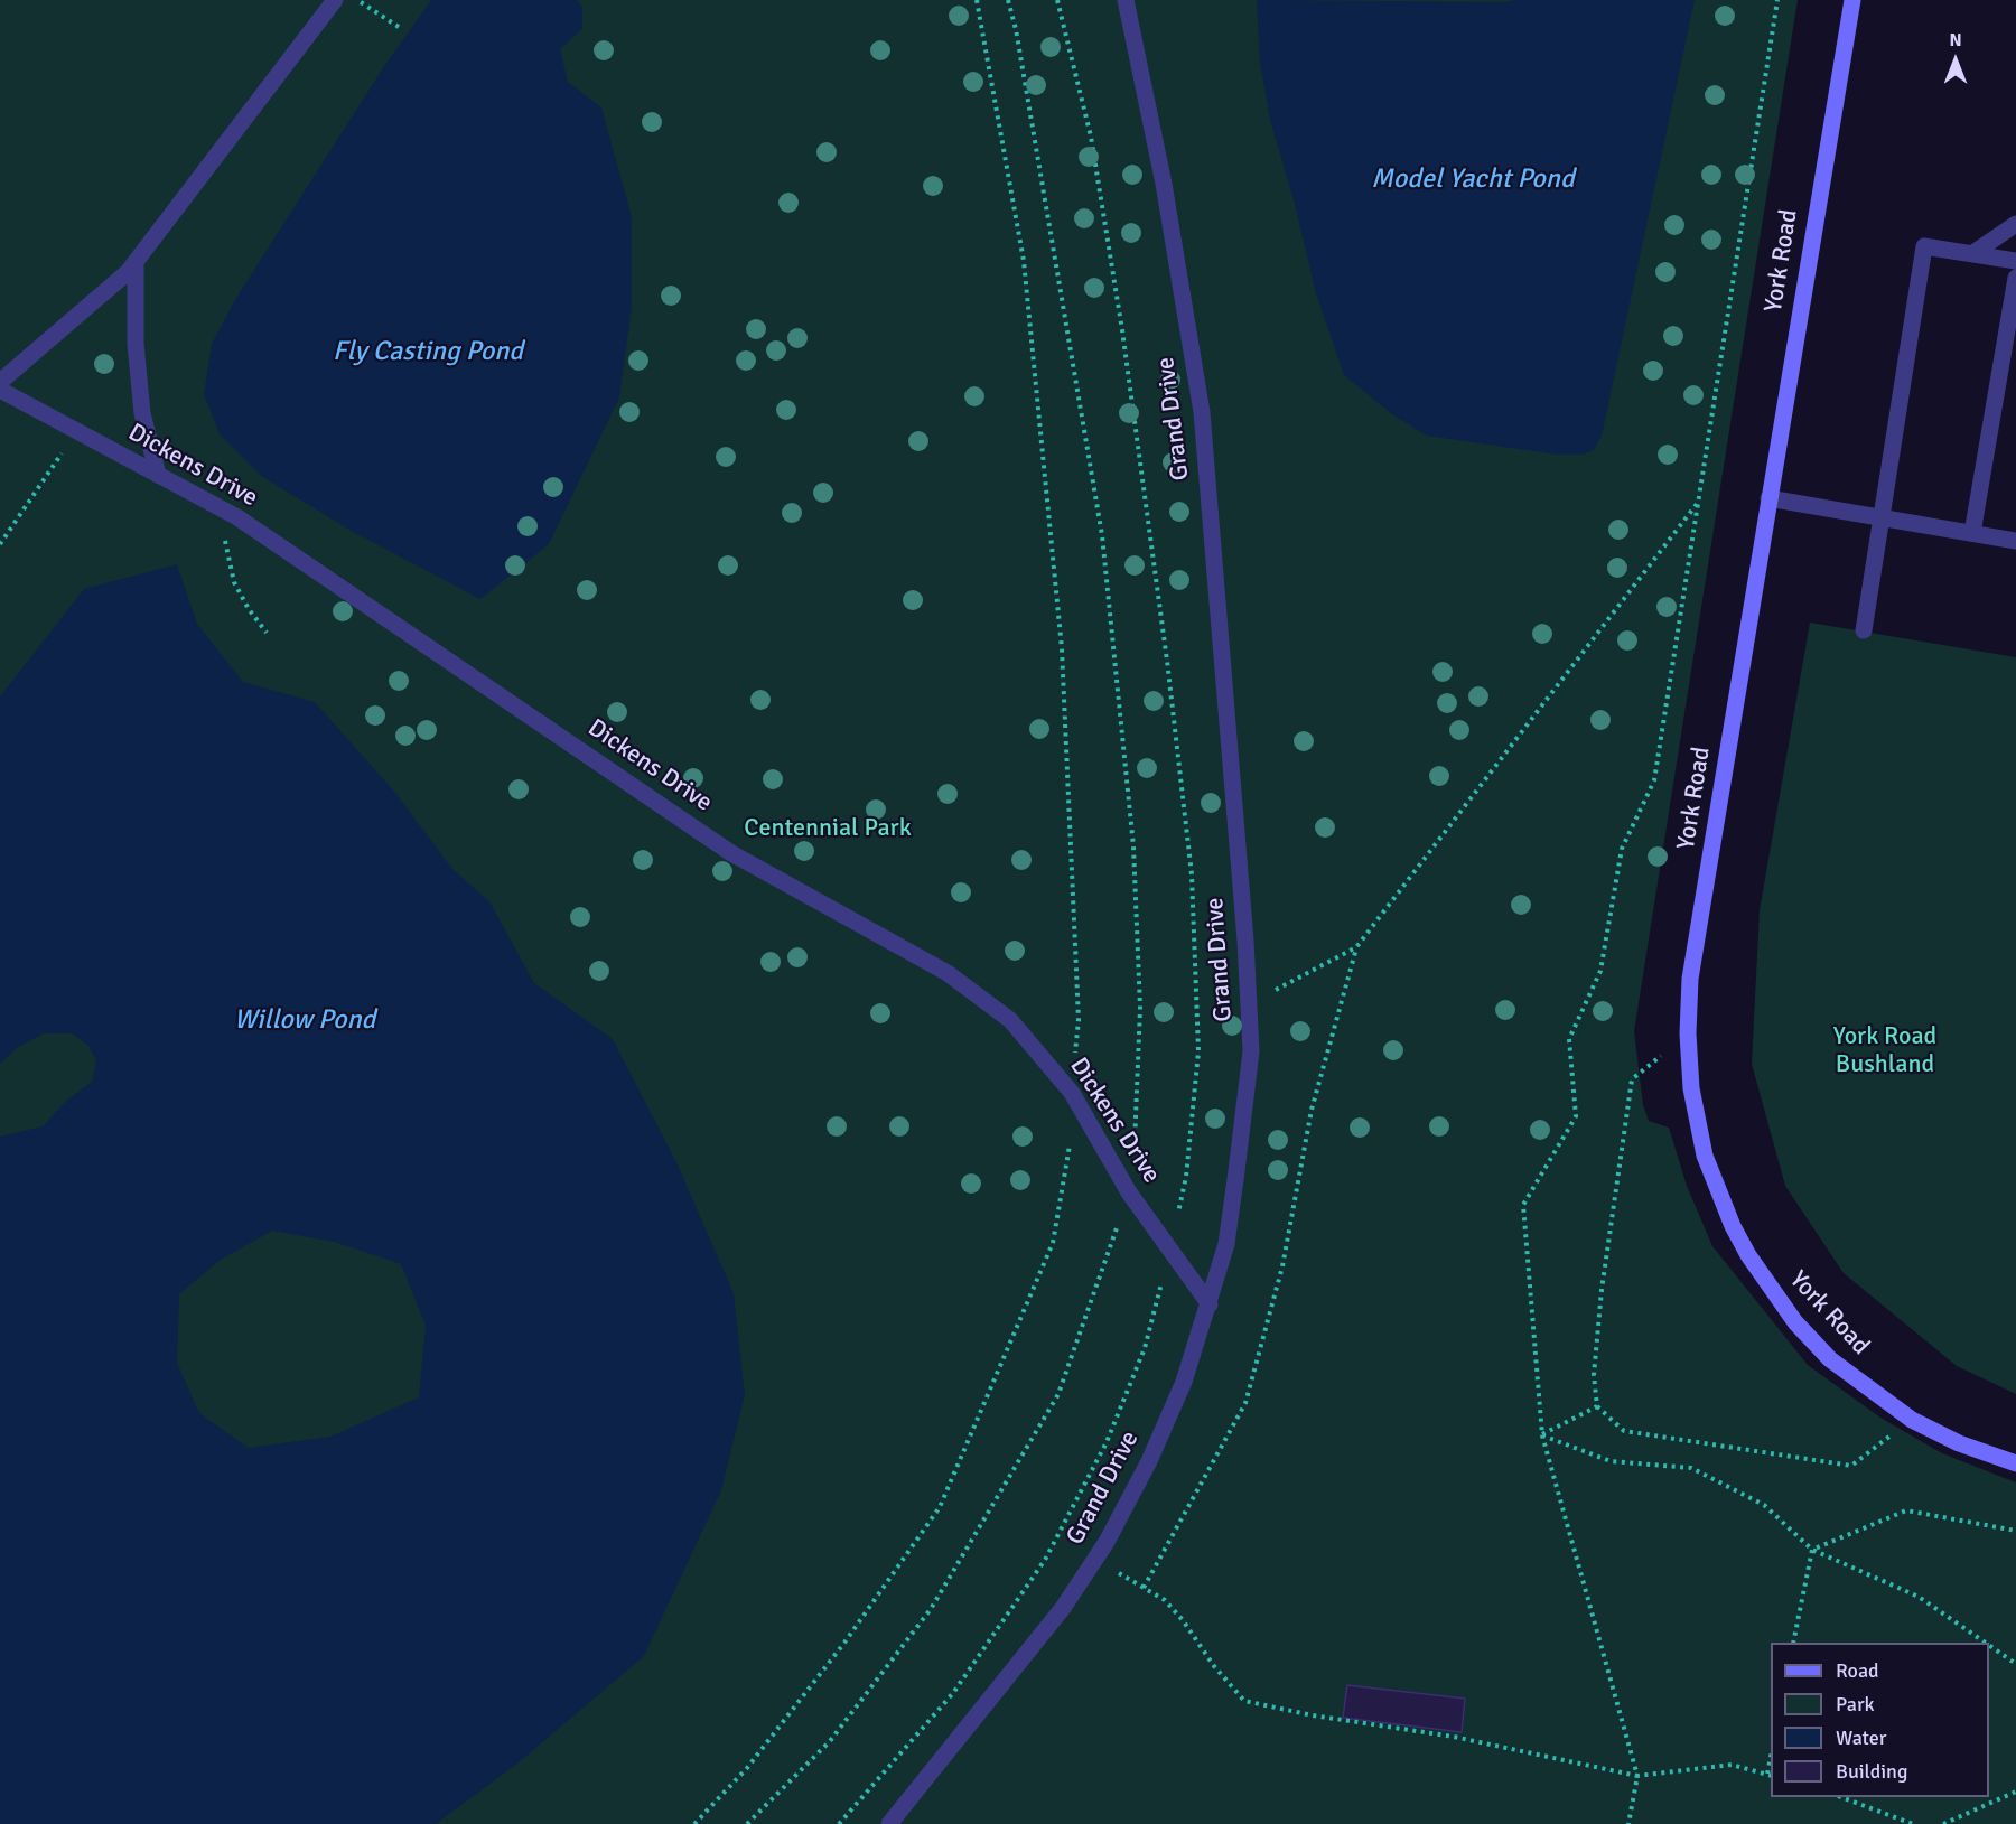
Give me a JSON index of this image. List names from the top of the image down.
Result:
{
  "streets": {
    "main road": ["York Road"],
    "street": ["Grand Drive", "Dickens Drive"]
  },
  "crossings": [
    ["Grand Drive", "Dickens Drive"]
  ],
  "water": ["Model Yacht Pond", "Fly Casting Pond", "Willow Pond"],
  "parks": ["Centennial Park", "York Road Bushland"],
  "legend": [
    "Road",
    "Park",
    "Water",
    "Building"
  ],
  "north": "top"
}
